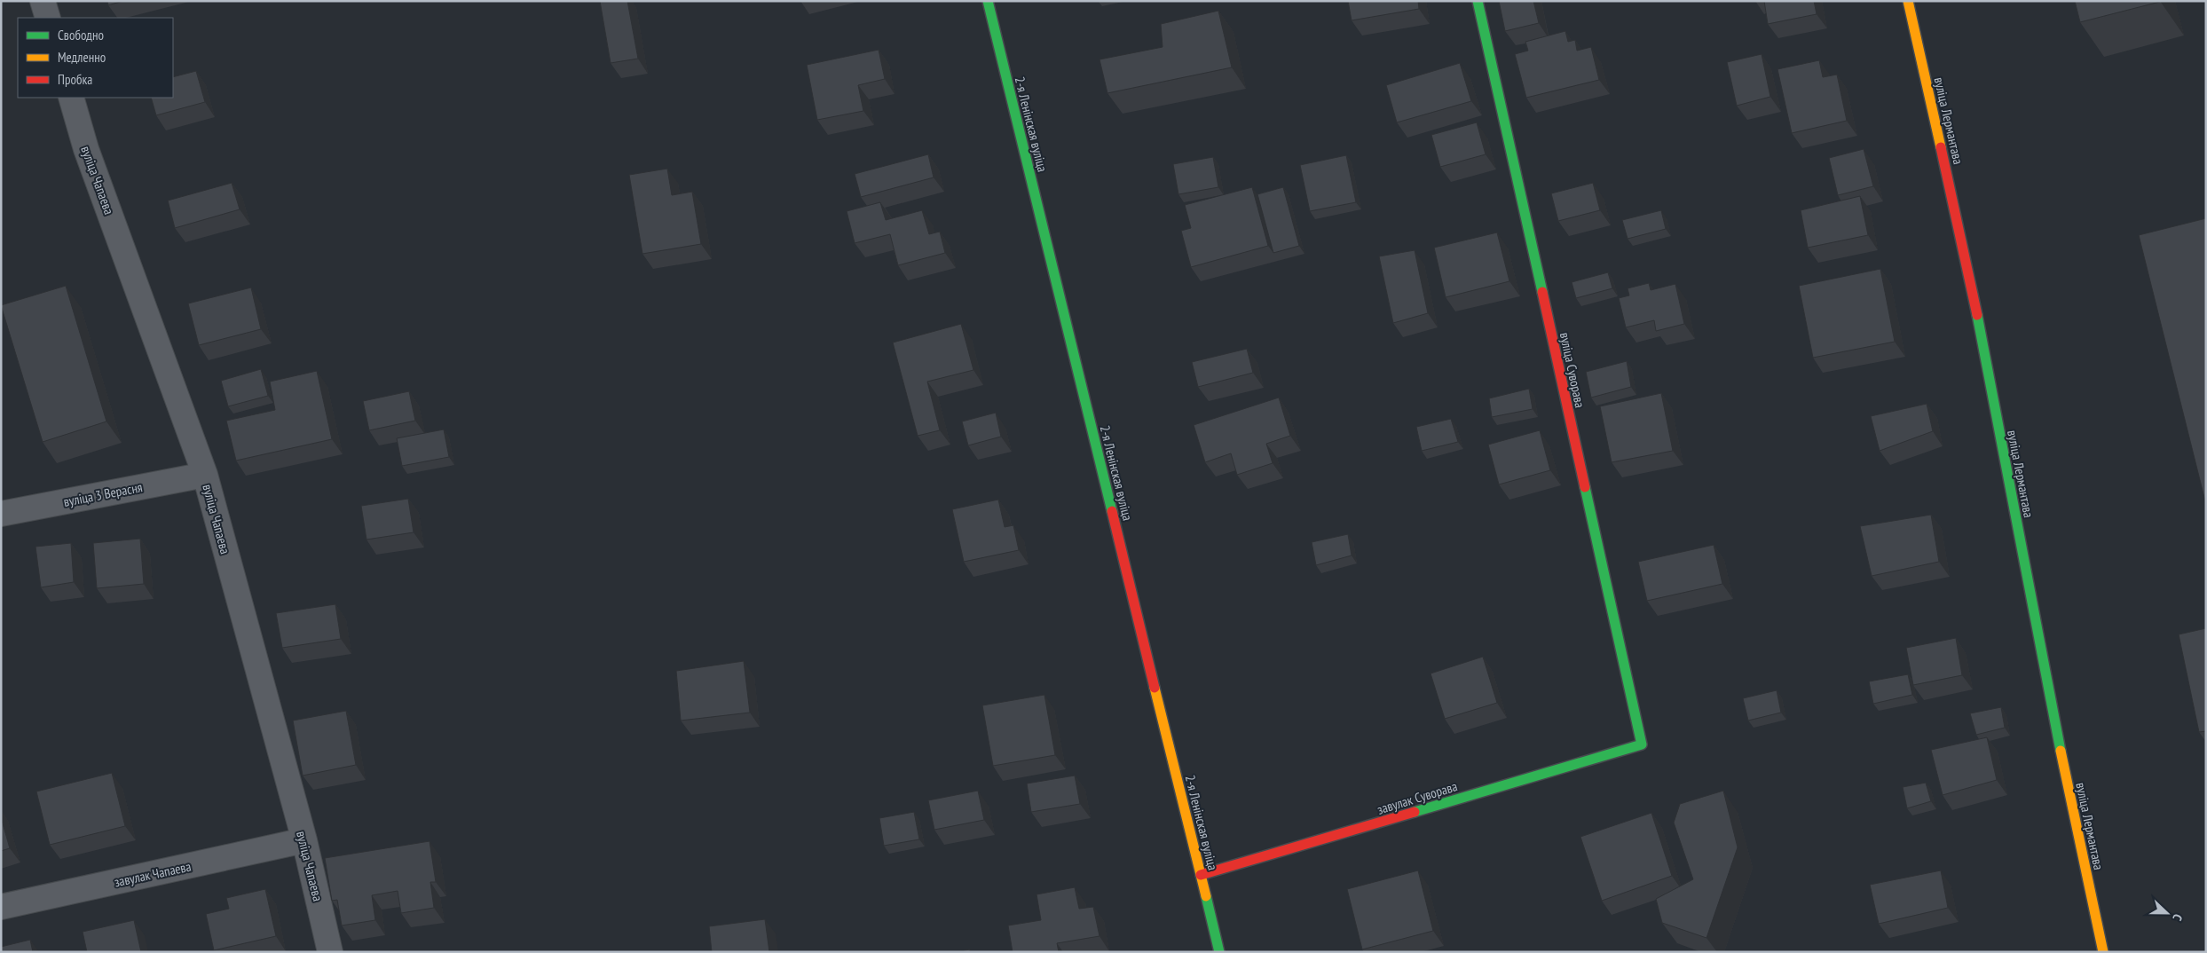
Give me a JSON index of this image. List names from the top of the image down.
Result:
{
  "streets": {
    "street": [
      "вуліца Лермантава",
      "2-я Ленінская вуліца",
      "вуліца Чапаева",
      "вуліца Суворава",
      "вуліца 3 Верасня",
      "завулак Суворава",
      "завулак Чапаева"
    ]
  },
  "crossings": [
    ["2-я Ленінская вуліца", "завулак Суворава"],
    ["вуліца Чапаева", "вуліца 3 Верасня"],
    ["вуліца Чапаева", "завулак Чапаева"],
    ["вуліца Суворава", "завулак Суворава"]
  ],
  "legend": ["Свободно", "Медленно", "Пробка"],
  "north": "right"
}
